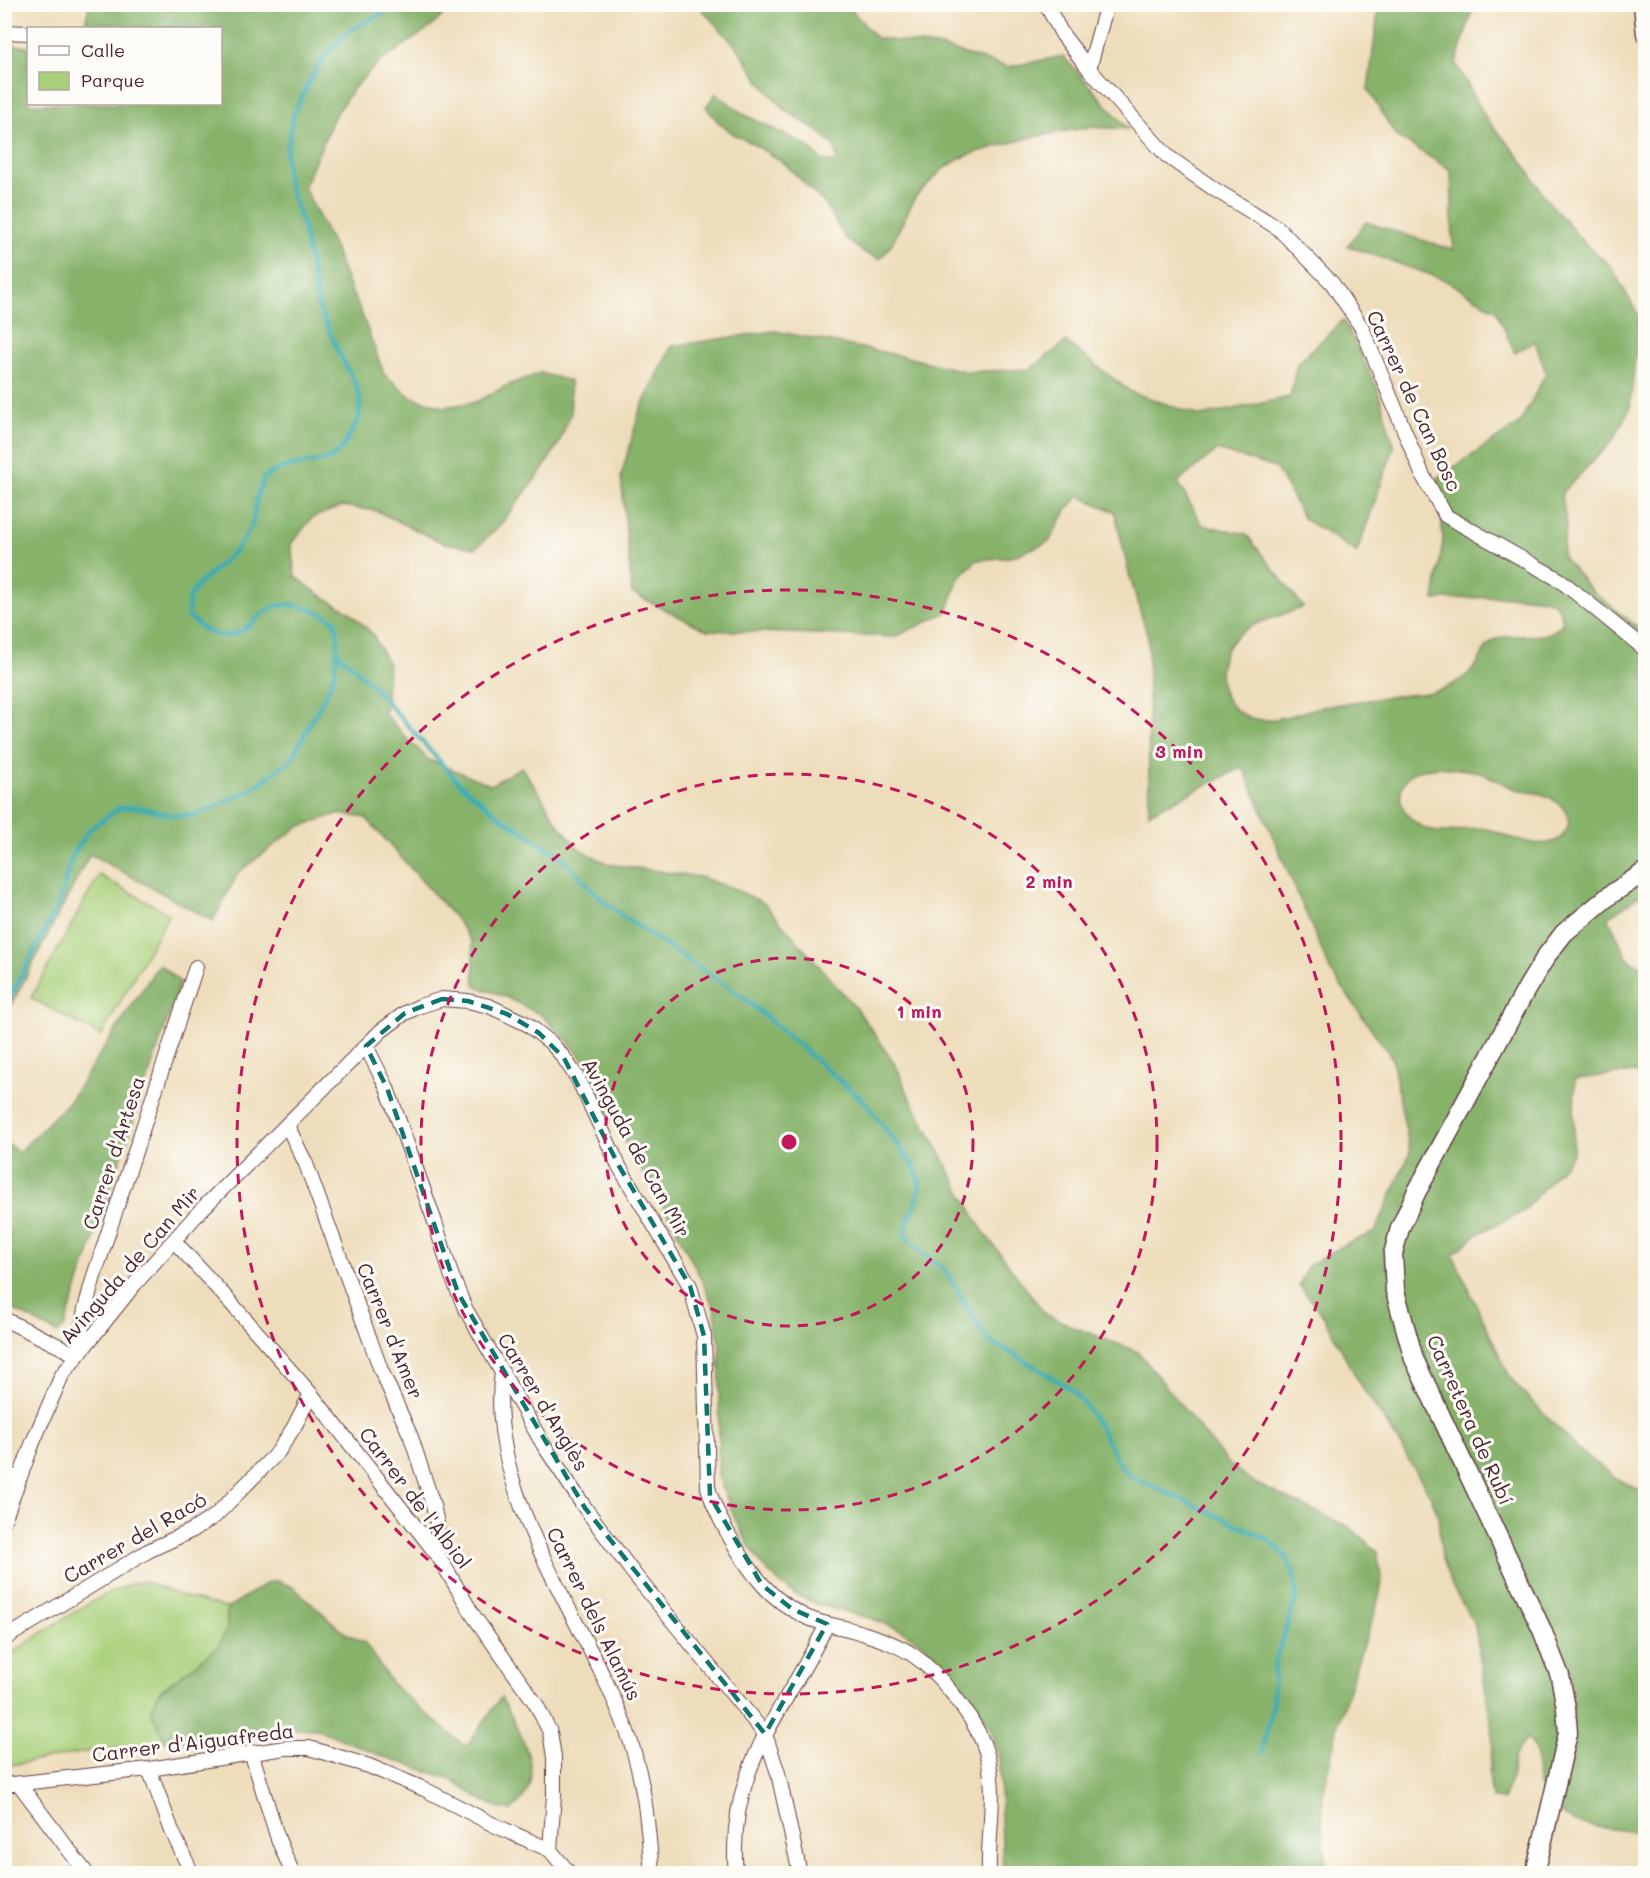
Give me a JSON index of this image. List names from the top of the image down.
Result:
{
  "streets": {
    "street": [
      "Carrer de Can Bosc",
      "Avinguda de Can Mir",
      "Carrer d'Artesa",
      "Carrer d'Amer",
      "Carrer d'Anglès",
      "Carretera de Rubí",
      "Carrer de l'Albiol",
      "Carrer del Racó",
      "Carrer dels Alamús",
      "Carrer d'Aiguafreda"
    ]
  },
  "crossings": [
    ["Avinguda de Can Mir", "Carrer d'Artesa"],
    ["Avinguda de Can Mir", "Carrer d'Amer"],
    ["Avinguda de Can Mir", "Carrer d'Anglès"],
    ["Avinguda de Can Mir", "Carrer de l'Albiol"],
    ["Carrer d'Amer", "Carrer de l'Albiol"],
    ["Carrer d'Anglès", "Carrer dels Alamús"],
    ["Carrer de l'Albiol", "Carrer del Racó"],
    ["Carrer de l'Albiol", "Carrer d'Aiguafreda"]
  ],
  "legend": ["Calle", "Parque"],
  "rings": ["3 min", "2 min", "1 min"]
}
